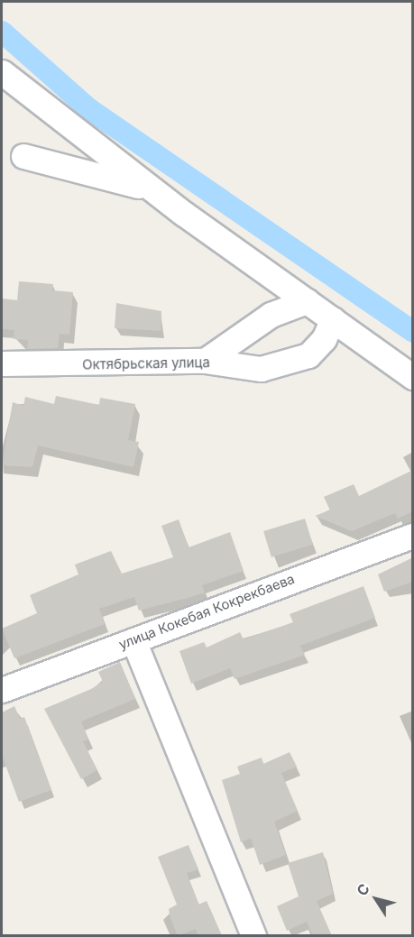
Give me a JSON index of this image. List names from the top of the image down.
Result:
{
  "streets": {
    "street": ["Октябрьская улица", "улица Кокебая Кокрекбаева"]
  },
  "north": "top left"
}
